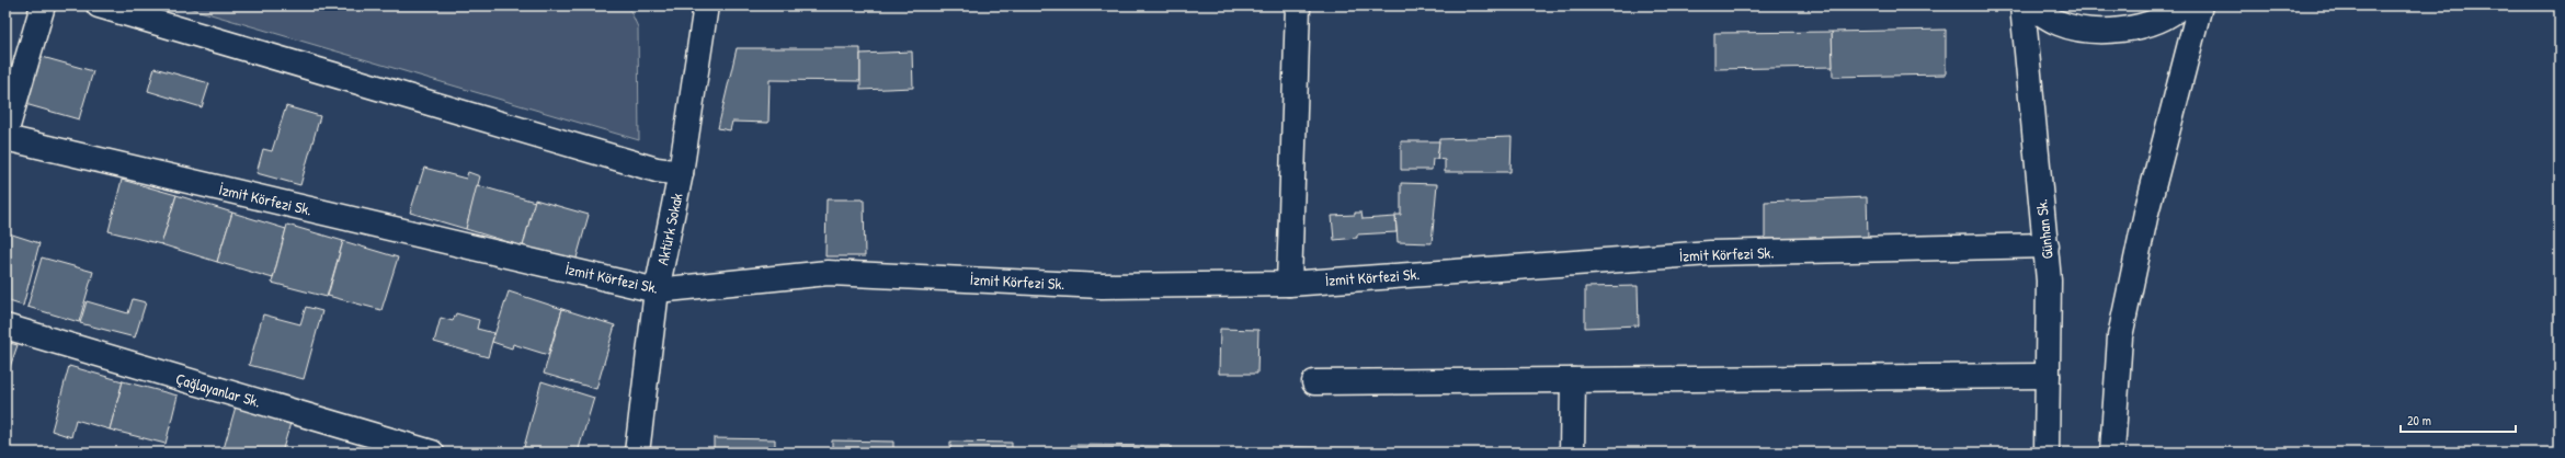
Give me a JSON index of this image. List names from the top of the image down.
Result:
{
  "streets": {
    "street": [
      "İzmit Körfezi Sk.",
      "Aktürk Sokak",
      "Günhan Sk.",
      "Çağlayanlar Sk."
    ]
  },
  "crossings": [
    ["İzmit Körfezi Sk.", "Aktürk Sokak"],
    ["İzmit Körfezi Sk.", "Günhan Sk."]
  ],
  "scale_bar": "20 m"
}
